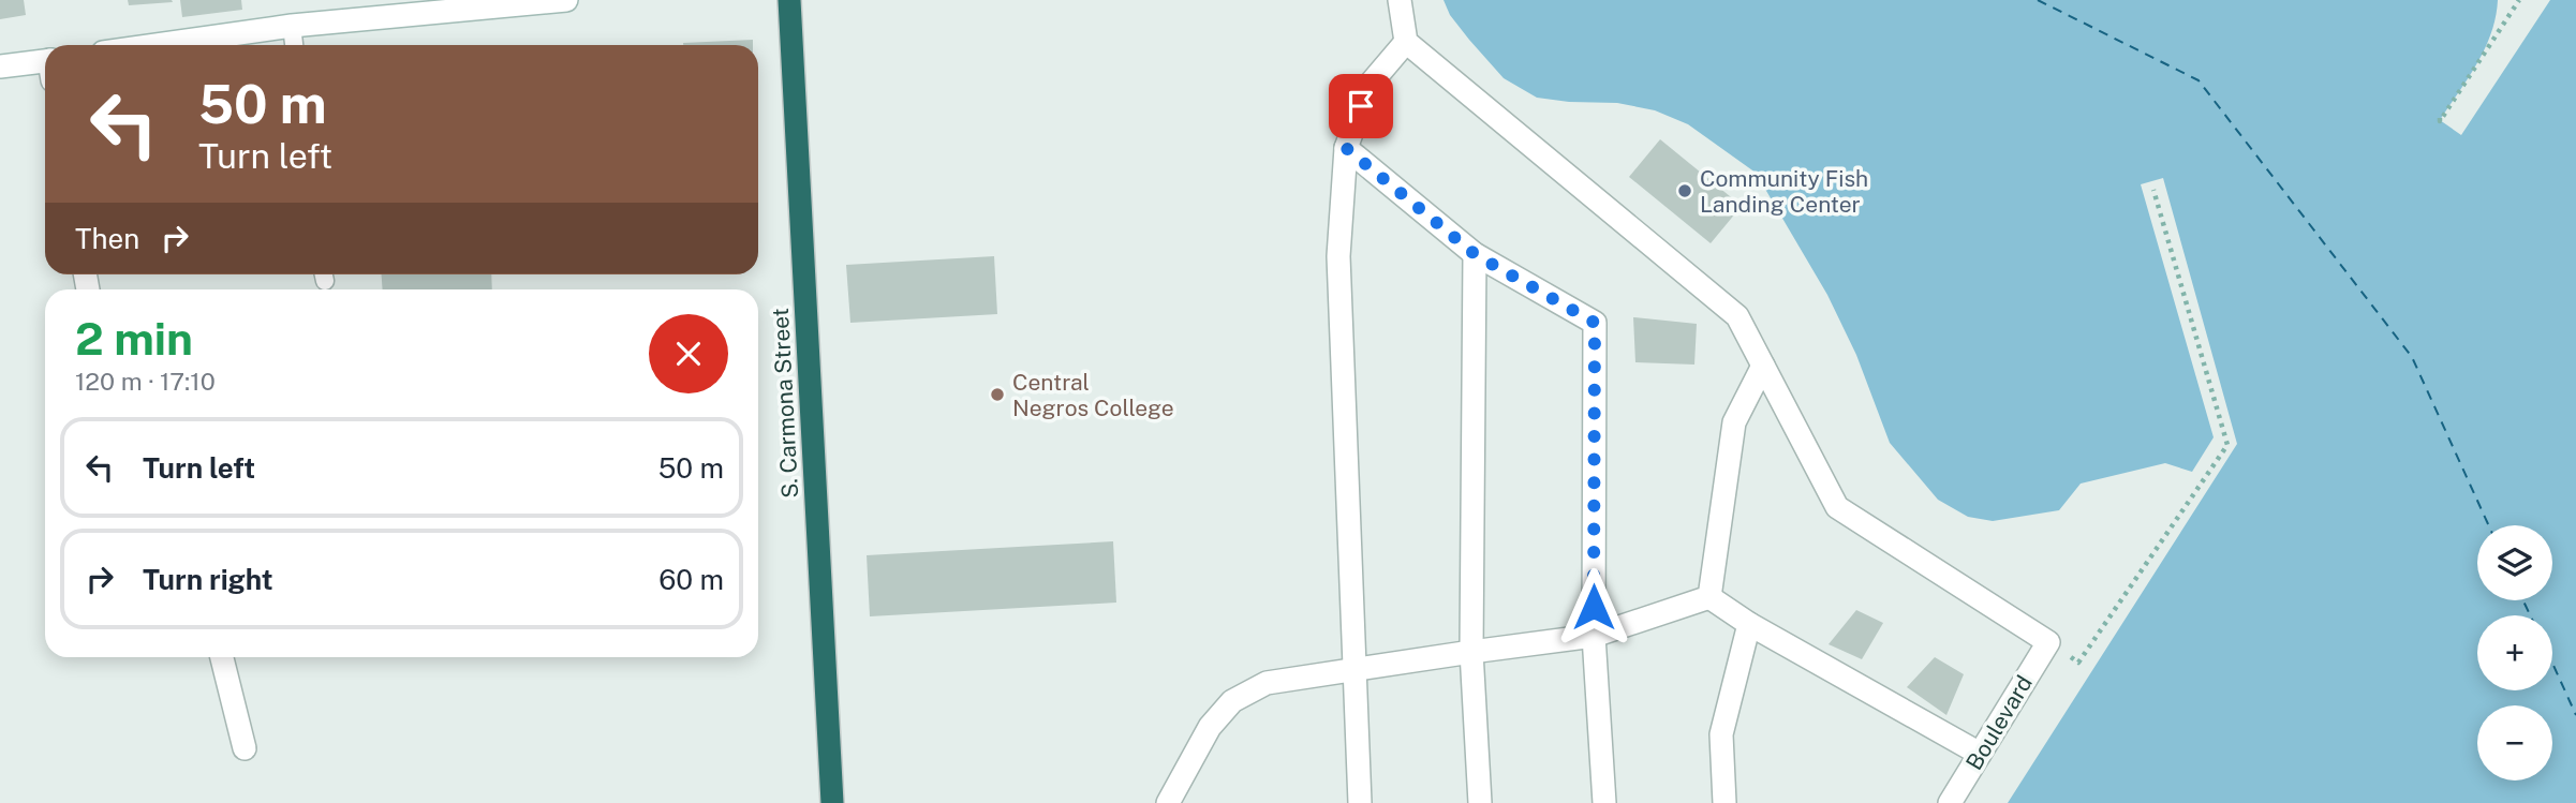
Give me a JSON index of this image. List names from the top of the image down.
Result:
{
  "streets": {
    "highway": ["S. Carmona Street"],
    "street": ["Boulevard"]
  },
  "places": ["Community Fish Landing Center", "Central Negros College"],
  "page": {
    "turn": ["50 m", "Turn left"],
    "then": "Then",
    "heading": ["2 min", "120 m · 17:10"],
    "list": [
      {
        "name": "Turn left",
        "value": "50 m"
      },
      {
        "name": "Turn right",
        "value": "60 m"
      }
    ],
    "map_buttons": ["+", "−"]
  }
}
